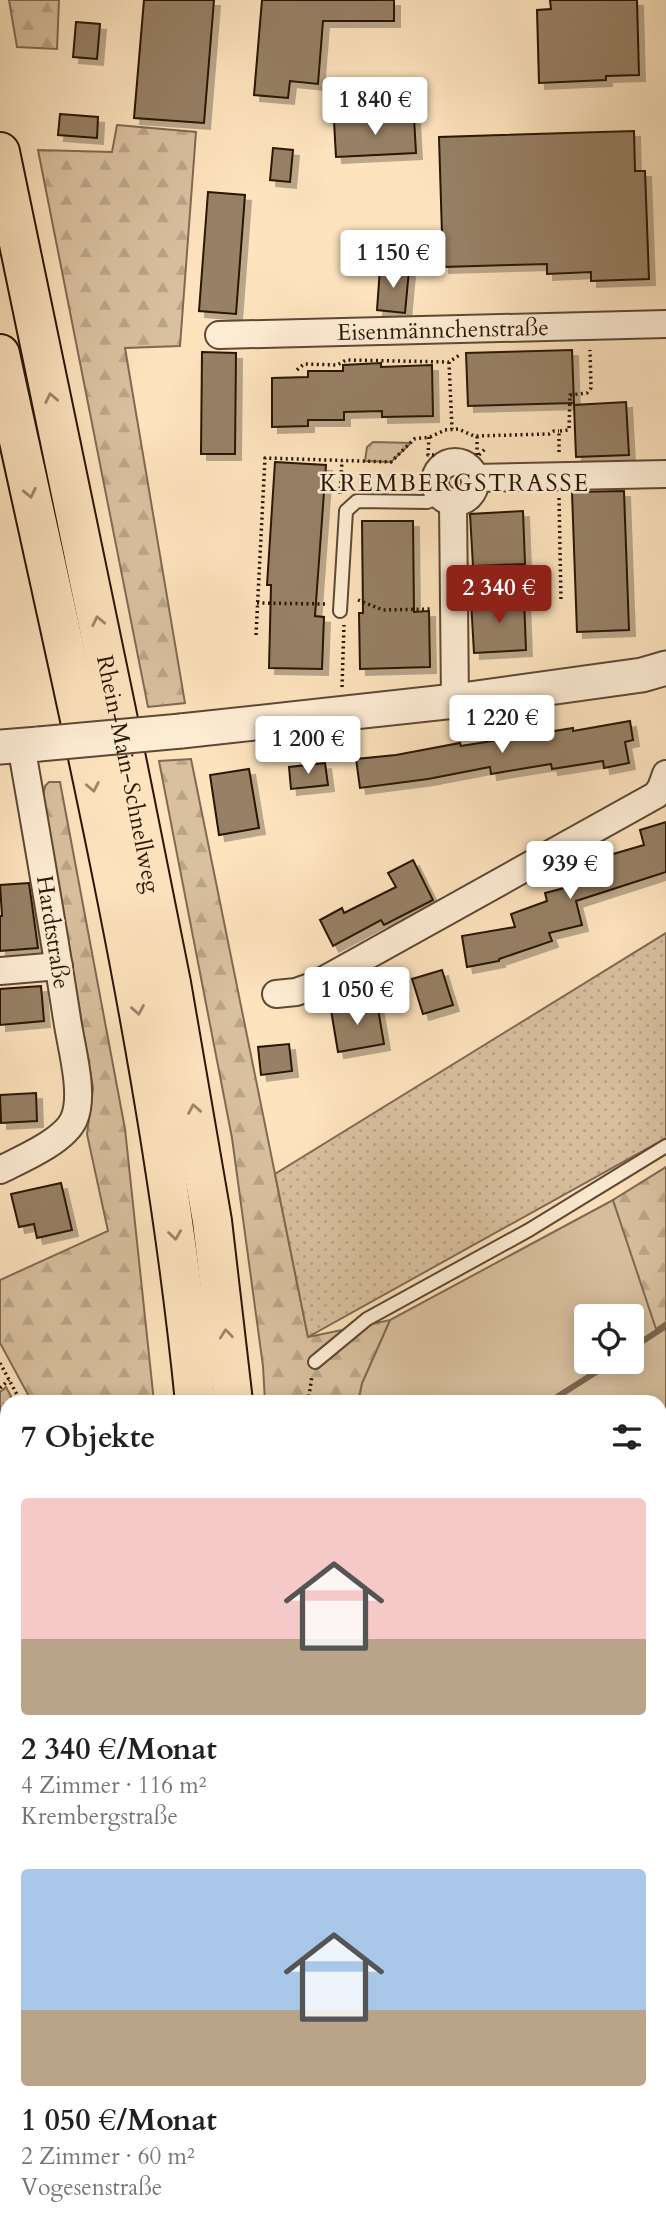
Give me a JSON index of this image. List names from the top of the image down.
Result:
{
  "streets": {
    "highway": ["Rhein-Main-Schnellweg"],
    "street": ["Eisenmännchenstraße", "Hardtstraße"]
  },
  "districts": ["KREMBERGSTRASSE"],
  "page": {
    "price": [
      "1 840 €",
      "1 150 €",
      "2 340 €",
      "1 220 €",
      "1 200 €",
      "939 €",
      "1 050 €"
    ],
    "heading": "7 Objekte",
    "list": [
      {
        "name": "2 340 €/Monat",
        "note": "4 Zimmer · 116 m² · Krembergstraße"
      },
      {
        "name": "1 050 €/Monat",
        "note": "2 Zimmer · 60 m² · Vogesenstraße"
      }
    ]
  }
}
